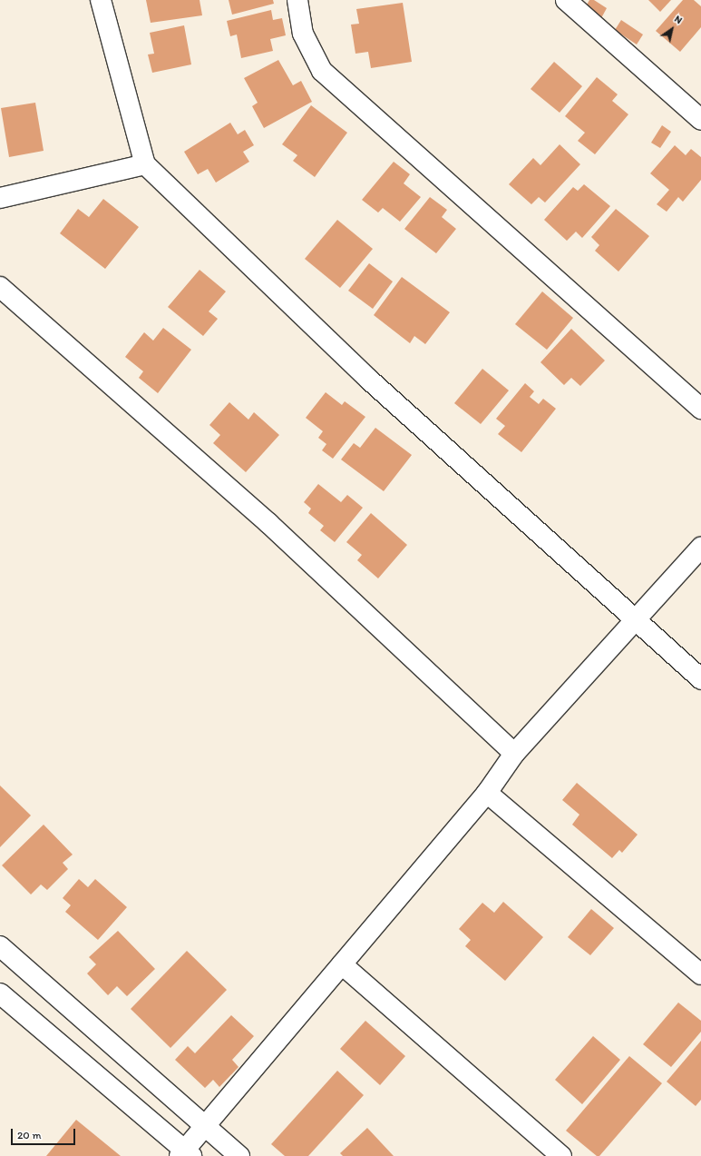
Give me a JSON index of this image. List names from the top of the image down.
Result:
{
  "scale_bar": "20 m",
  "north": "top right"
}
